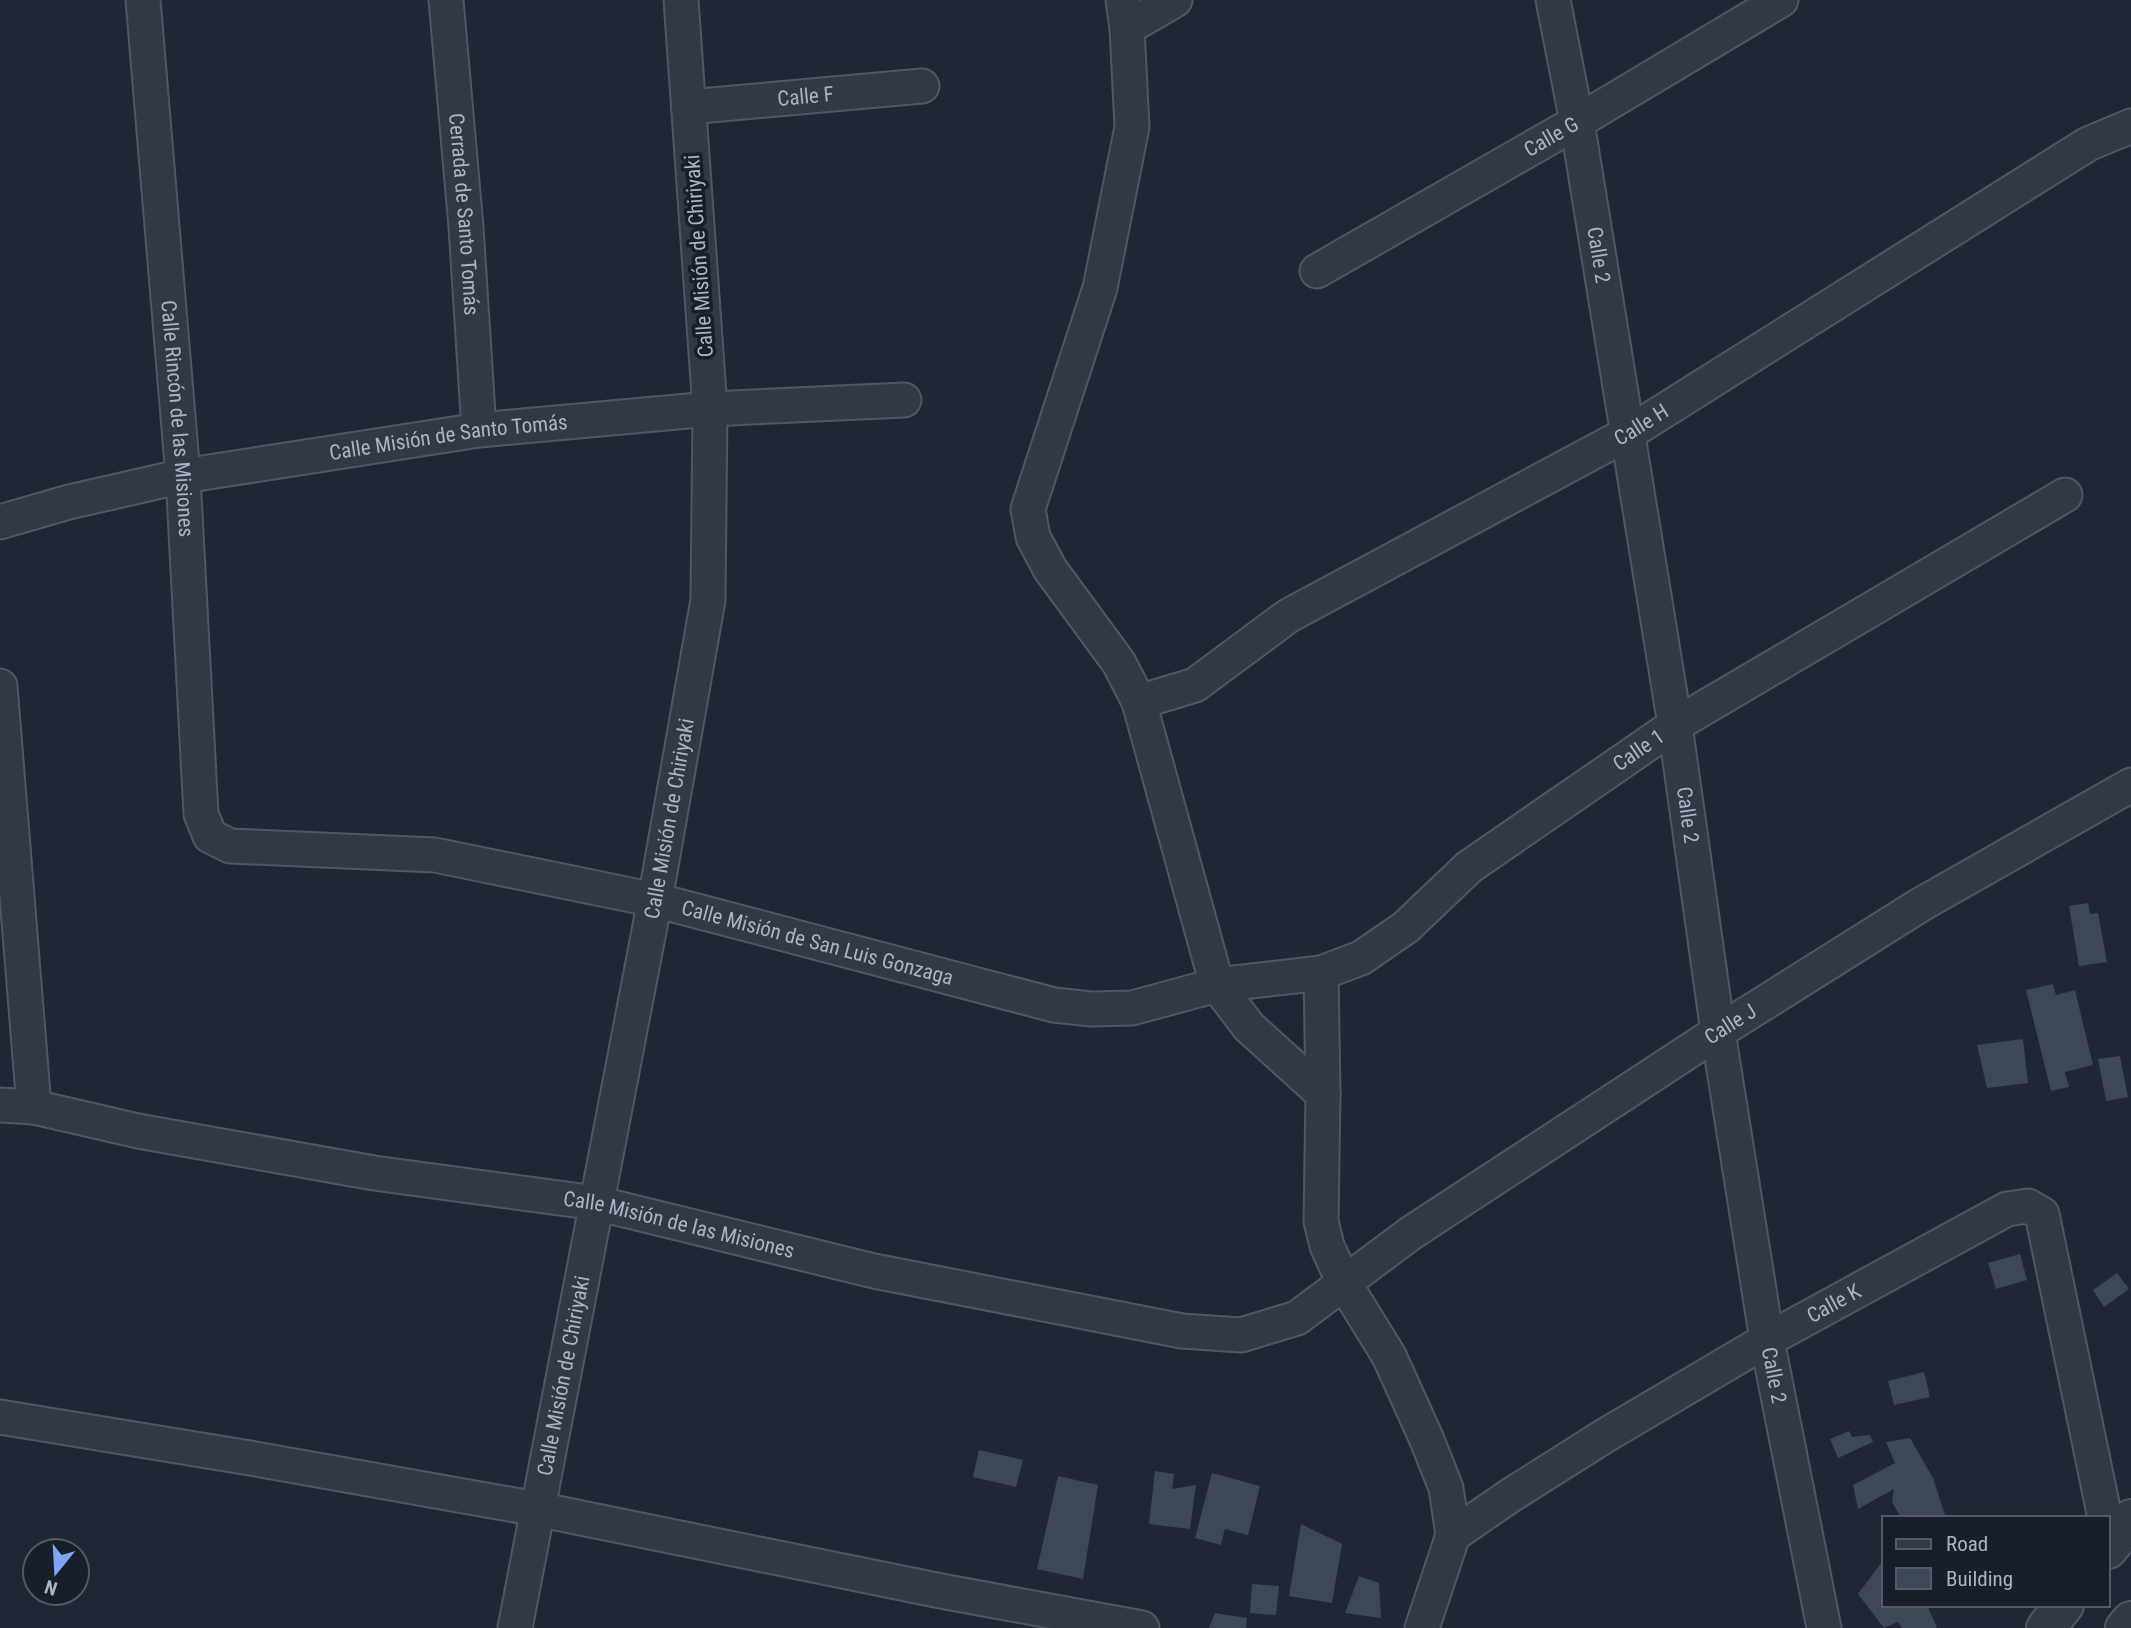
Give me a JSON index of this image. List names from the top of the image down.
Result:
{
  "streets": {
    "street": [
      "Calle F",
      "Calle G",
      "Cerrada de Santo Tomás",
      "Calle 2",
      "Calle Misión de Chiriyaki",
      "Calle Rincón de las Misiones",
      "Calle H",
      "Calle Misión de Santo Tomás",
      "Calle 1",
      "Calle Misión de San Luis Gonzaga",
      "Calle J",
      "Calle Misión de las Misiones",
      "Calle K"
    ]
  },
  "crossings": [
    ["Calle F", "Calle Misión de Chiriyaki"],
    ["Calle G", "Calle 2"],
    ["Cerrada de Santo Tomás", "Calle Misión de Santo Tomás"],
    ["Calle 2", "Calle H"],
    ["Calle 2", "Calle 1"],
    ["Calle 2", "Calle J"],
    ["Calle 2", "Calle K"],
    ["Calle Misión de Chiriyaki", "Calle Misión de Santo Tomás"],
    ["Calle Misión de Chiriyaki", "Calle Misión de San Luis Gonzaga"],
    ["Calle Misión de Chiriyaki", "Calle Misión de las Misiones"],
    ["Calle Rincón de las Misiones", "Calle Misión de Santo Tomás"],
    ["Calle Rincón de las Misiones", "Calle Misión de San Luis Gonzaga"],
    ["Calle 1", "Calle Misión de San Luis Gonzaga"],
    ["Calle J", "Calle Misión de las Misiones"]
  ],
  "legend": ["Road", "Building"],
  "north": "bottom"
}
